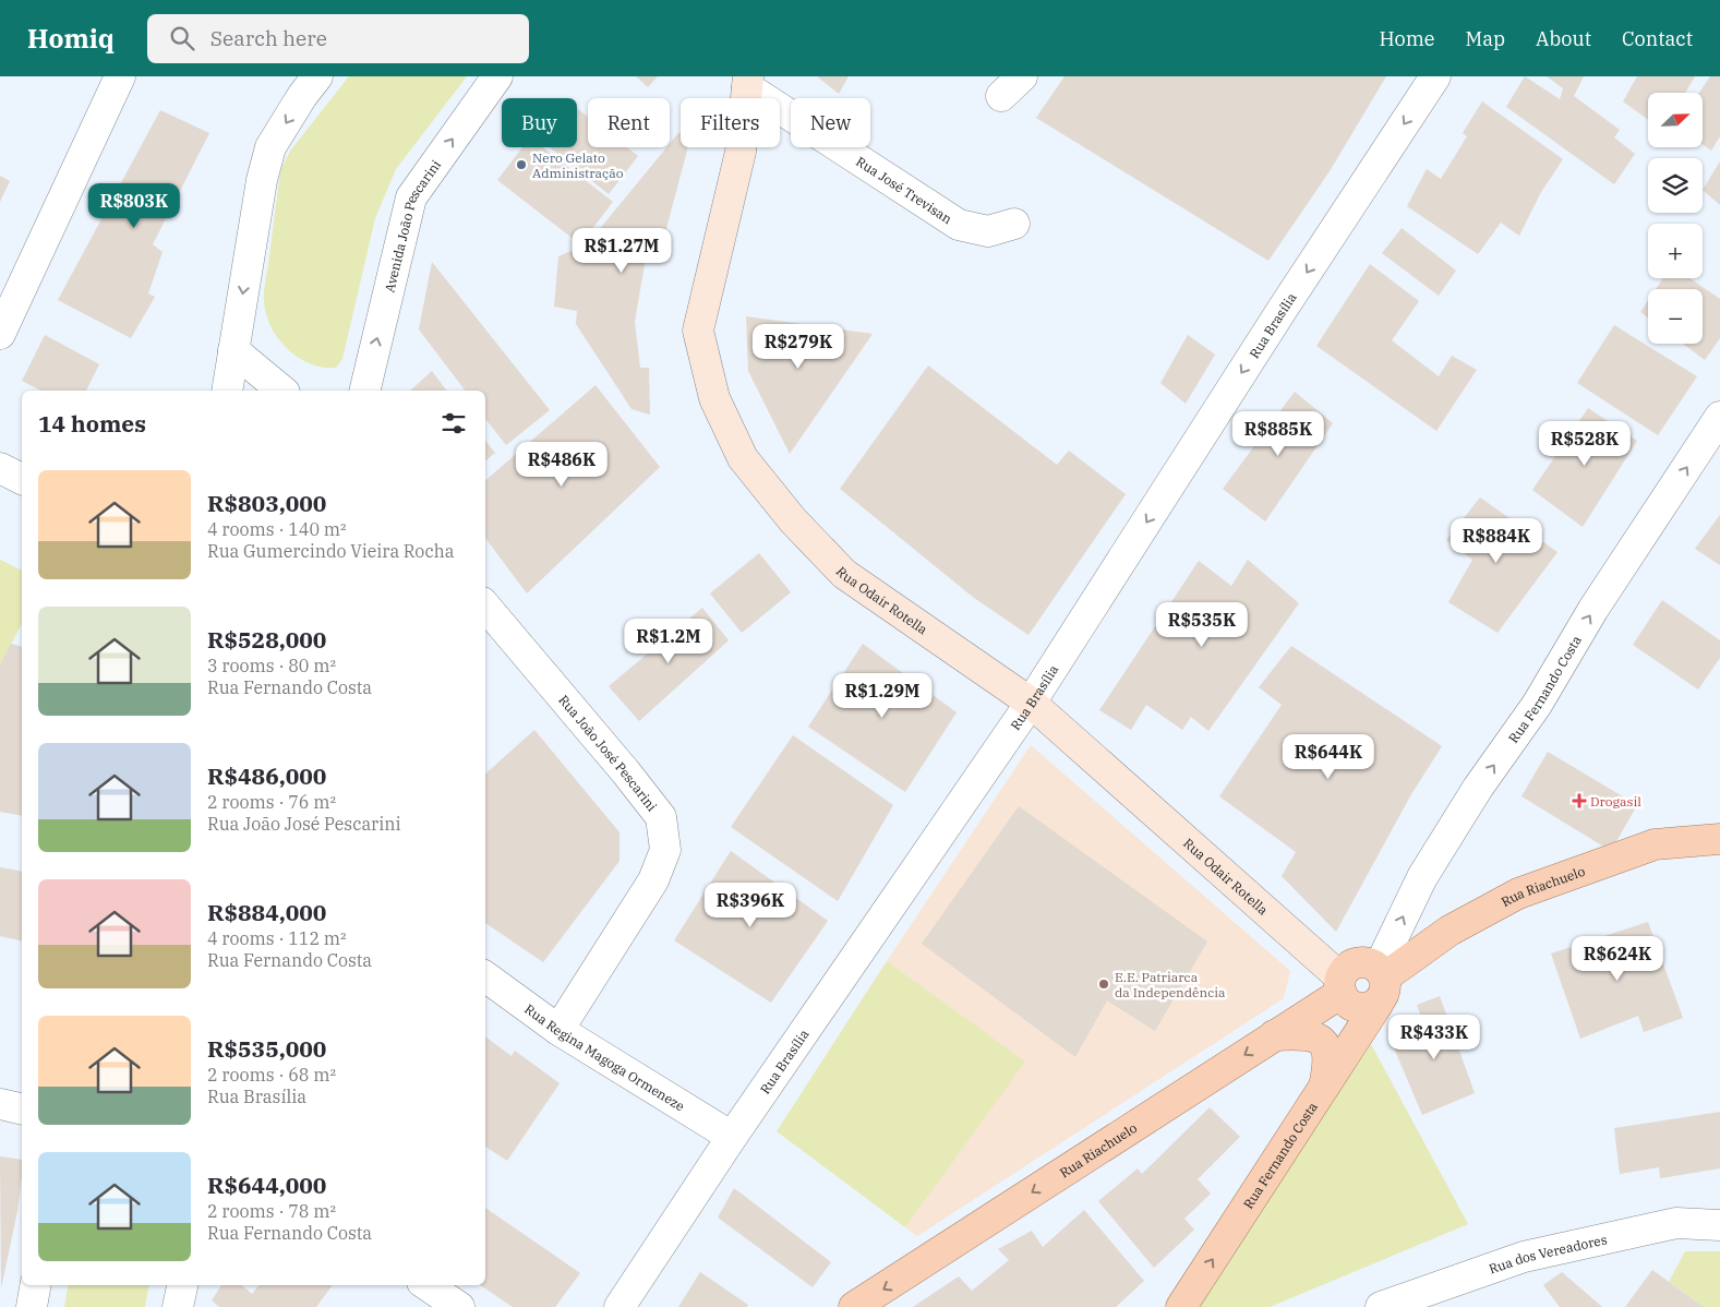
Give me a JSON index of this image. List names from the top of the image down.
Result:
{
  "streets": {
    "main road": ["Rua Odair Rotella", "Rua Fernando Costa", "Rua Riachuelo"],
    "street": [
      "Rua José Trevisan",
      "Avenida João Pescarini",
      "Rua Brasília",
      "Rua João José Pescarini",
      "Rua Regina Magoga Ormeneze",
      "Rua dos Vereadores"
    ]
  },
  "crossings": [
    ["Rua José Trevisan", "Rua Odair Rotella"],
    ["Rua Brasília", "Rua Odair Rotella"],
    ["Rua Brasília", "Rua Regina Magoga Ormeneze"],
    ["Rua Odair Rotella", "Rua Fernando Costa"],
    ["Rua Odair Rotella", "Rua Riachuelo"],
    ["Rua Fernando Costa", "Rua Riachuelo"],
    ["Rua João José Pescarini", "Rua Regina Magoga Ormeneze"]
  ],
  "one_way": ["Rua Brasília", "Rua Fernando Costa", "Rua Riachuelo"],
  "places": {
    "other": ["Nero Gelato Administração", "E.E. Patriarca da Independência"],
    "health": ["Drogasil"]
  },
  "north": "top right",
  "page": {
    "header": "Homiq",
    "search": "Search here",
    "nav": [
      "Home",
      "Map",
      "About",
      "Contact"
    ],
    "map_buttons": ["+", "−"],
    "chip": [
      "Buy",
      "Rent",
      "Filters",
      "New"
    ],
    "price": [
      "R$803K",
      "R$1.27M",
      "R$279K",
      "R$885K",
      "R$528K",
      "R$486K",
      "R$884K",
      "R$535K",
      "R$1.2M",
      "R$1.29M",
      "R$644K",
      "R$396K",
      "R$624K",
      "R$433K"
    ],
    "heading": "14 homes",
    "list": [
      {
        "name": "R$803,000",
        "note": "4 rooms · 140 m² · Rua Gumercindo Vieira Rocha"
      },
      {
        "name": "R$528,000",
        "note": "3 rooms · 80 m² · Rua Fernando Costa"
      },
      {
        "name": "R$486,000",
        "note": "2 rooms · 76 m² · Rua João José Pescarini"
      },
      {
        "name": "R$884,000",
        "note": "4 rooms · 112 m² · Rua Fernando Costa"
      },
      {
        "name": "R$535,000",
        "note": "2 rooms · 68 m² · Rua Brasília"
      },
      {
        "name": "R$644,000",
        "note": "2 rooms · 78 m² · Rua Fernando Costa"
      }
    ]
  }
}
